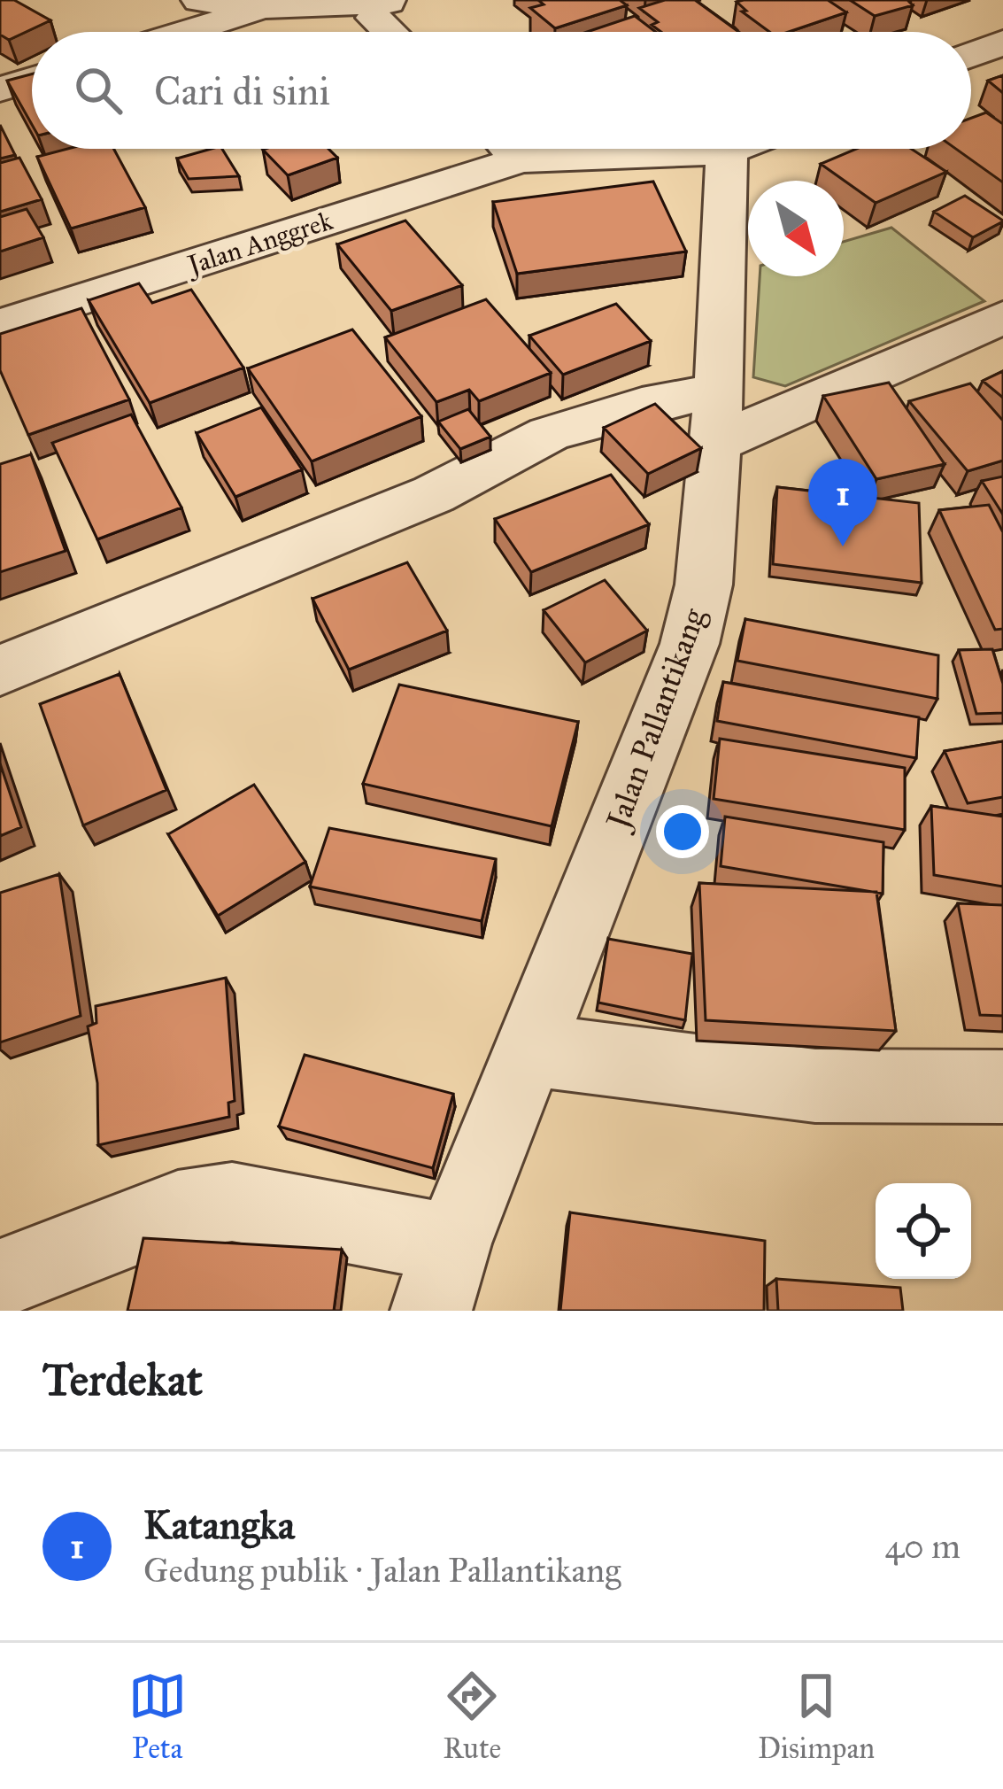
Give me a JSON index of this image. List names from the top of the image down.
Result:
{
  "streets": {
    "street": ["Jalan Anggrek", "Jalan Pallantikang"]
  },
  "north": "bottom right",
  "page": {
    "search": "Cari di sini",
    "pins": "1",
    "heading": "Terdekat",
    "list": [
      {
        "mark": "1",
        "name": "Katangka",
        "note": "Gedung publik · Jalan Pallantikang",
        "value": "40 m"
      }
    ],
    "nav": ["Peta", "Rute", "Disimpan"]
  }
}
